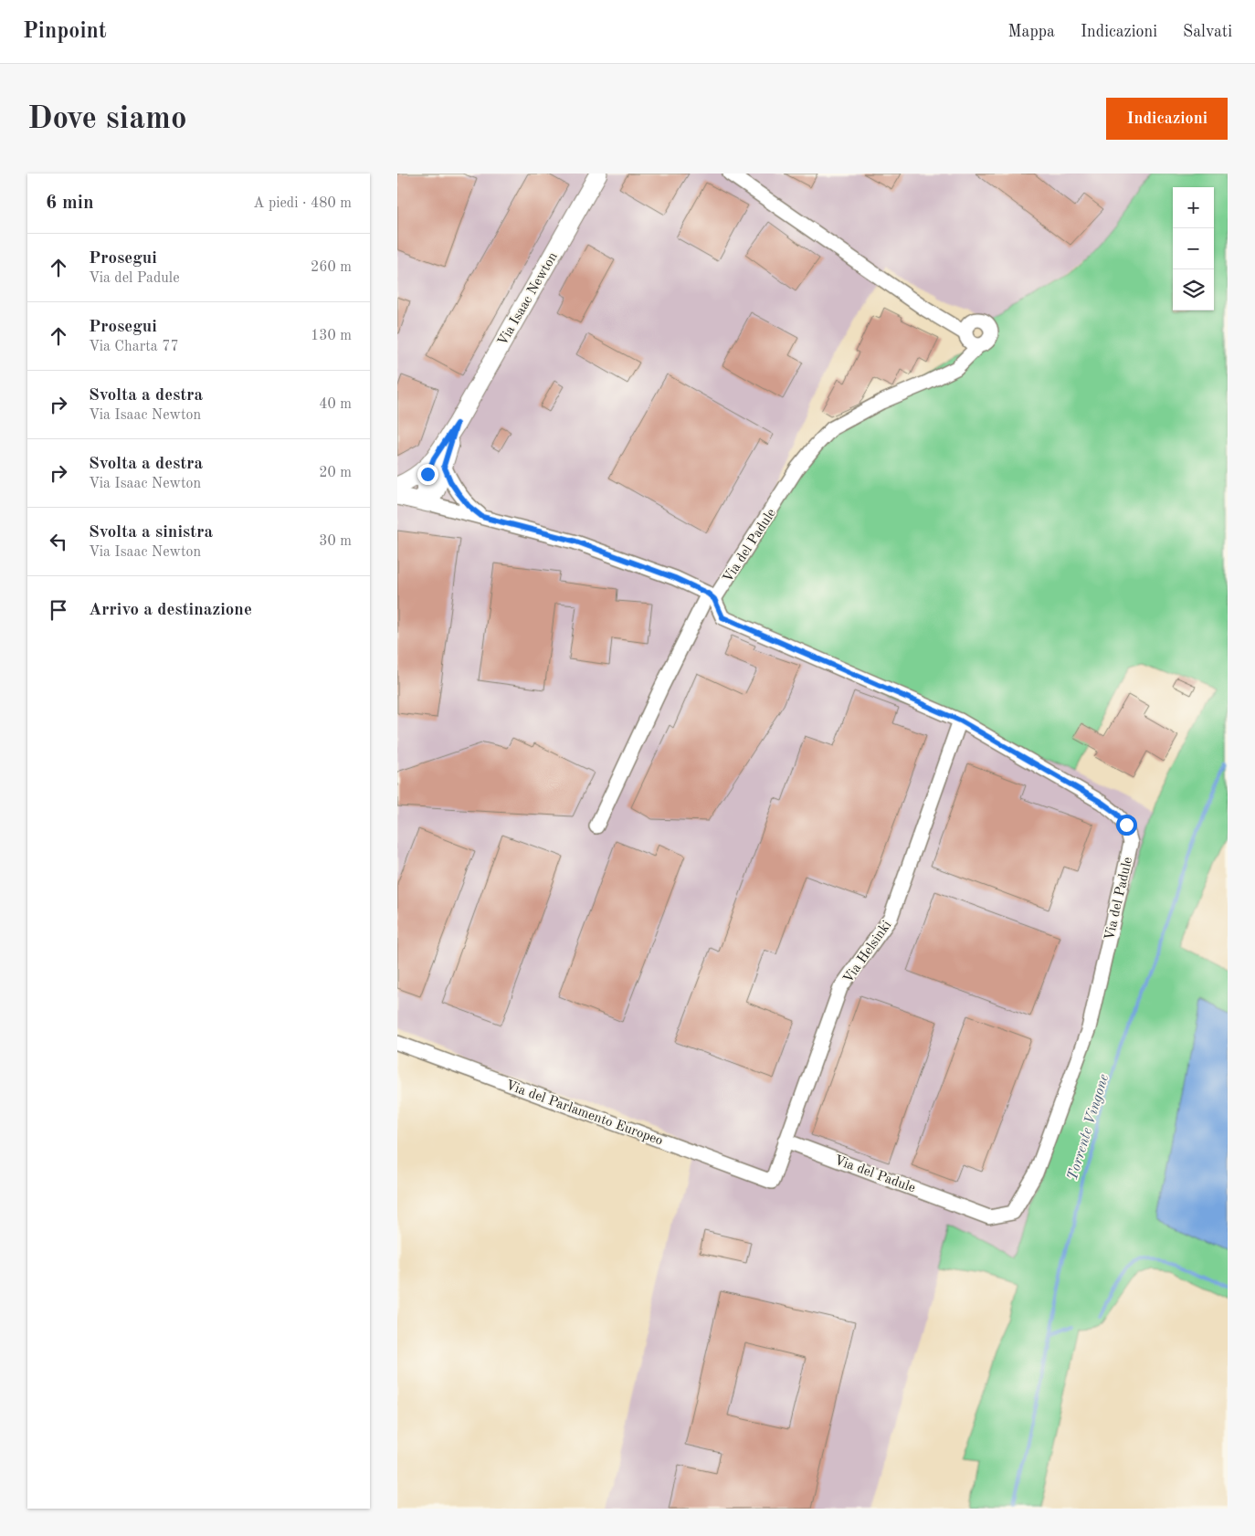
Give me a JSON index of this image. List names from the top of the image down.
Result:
{
  "streets": {
    "street": [
      "Via Isaac Newton",
      "Via del Padule",
      "Via Helsinki",
      "Via del Parlamento Europeo"
    ]
  },
  "crossings": [
    ["Via del Padule", "Via Helsinki"],
    ["Via Helsinki", "Via del Parlamento Europeo"]
  ],
  "water": ["Torrente Vingone"],
  "page": {
    "header": "Pinpoint",
    "nav": ["Mappa", "Indicazioni", "Salvati"],
    "buttons": "Indicazioni",
    "title": "Dove siamo",
    "heading": ["6 min", "A piedi · 480 m"],
    "map_buttons": ["+", "−"],
    "list": [
      ["Prosegui", "Via del Padule", "260 m"],
      ["Prosegui", "Via Charta 77", "130 m"],
      ["Svolta a destra", "Via Isaac Newton", "40 m"],
      ["Svolta a destra", "Via Isaac Newton", "20 m"],
      ["Svolta a sinistra", "Via Isaac Newton", "30 m"],
      "Arrivo a destinazione"
    ]
  }
}
